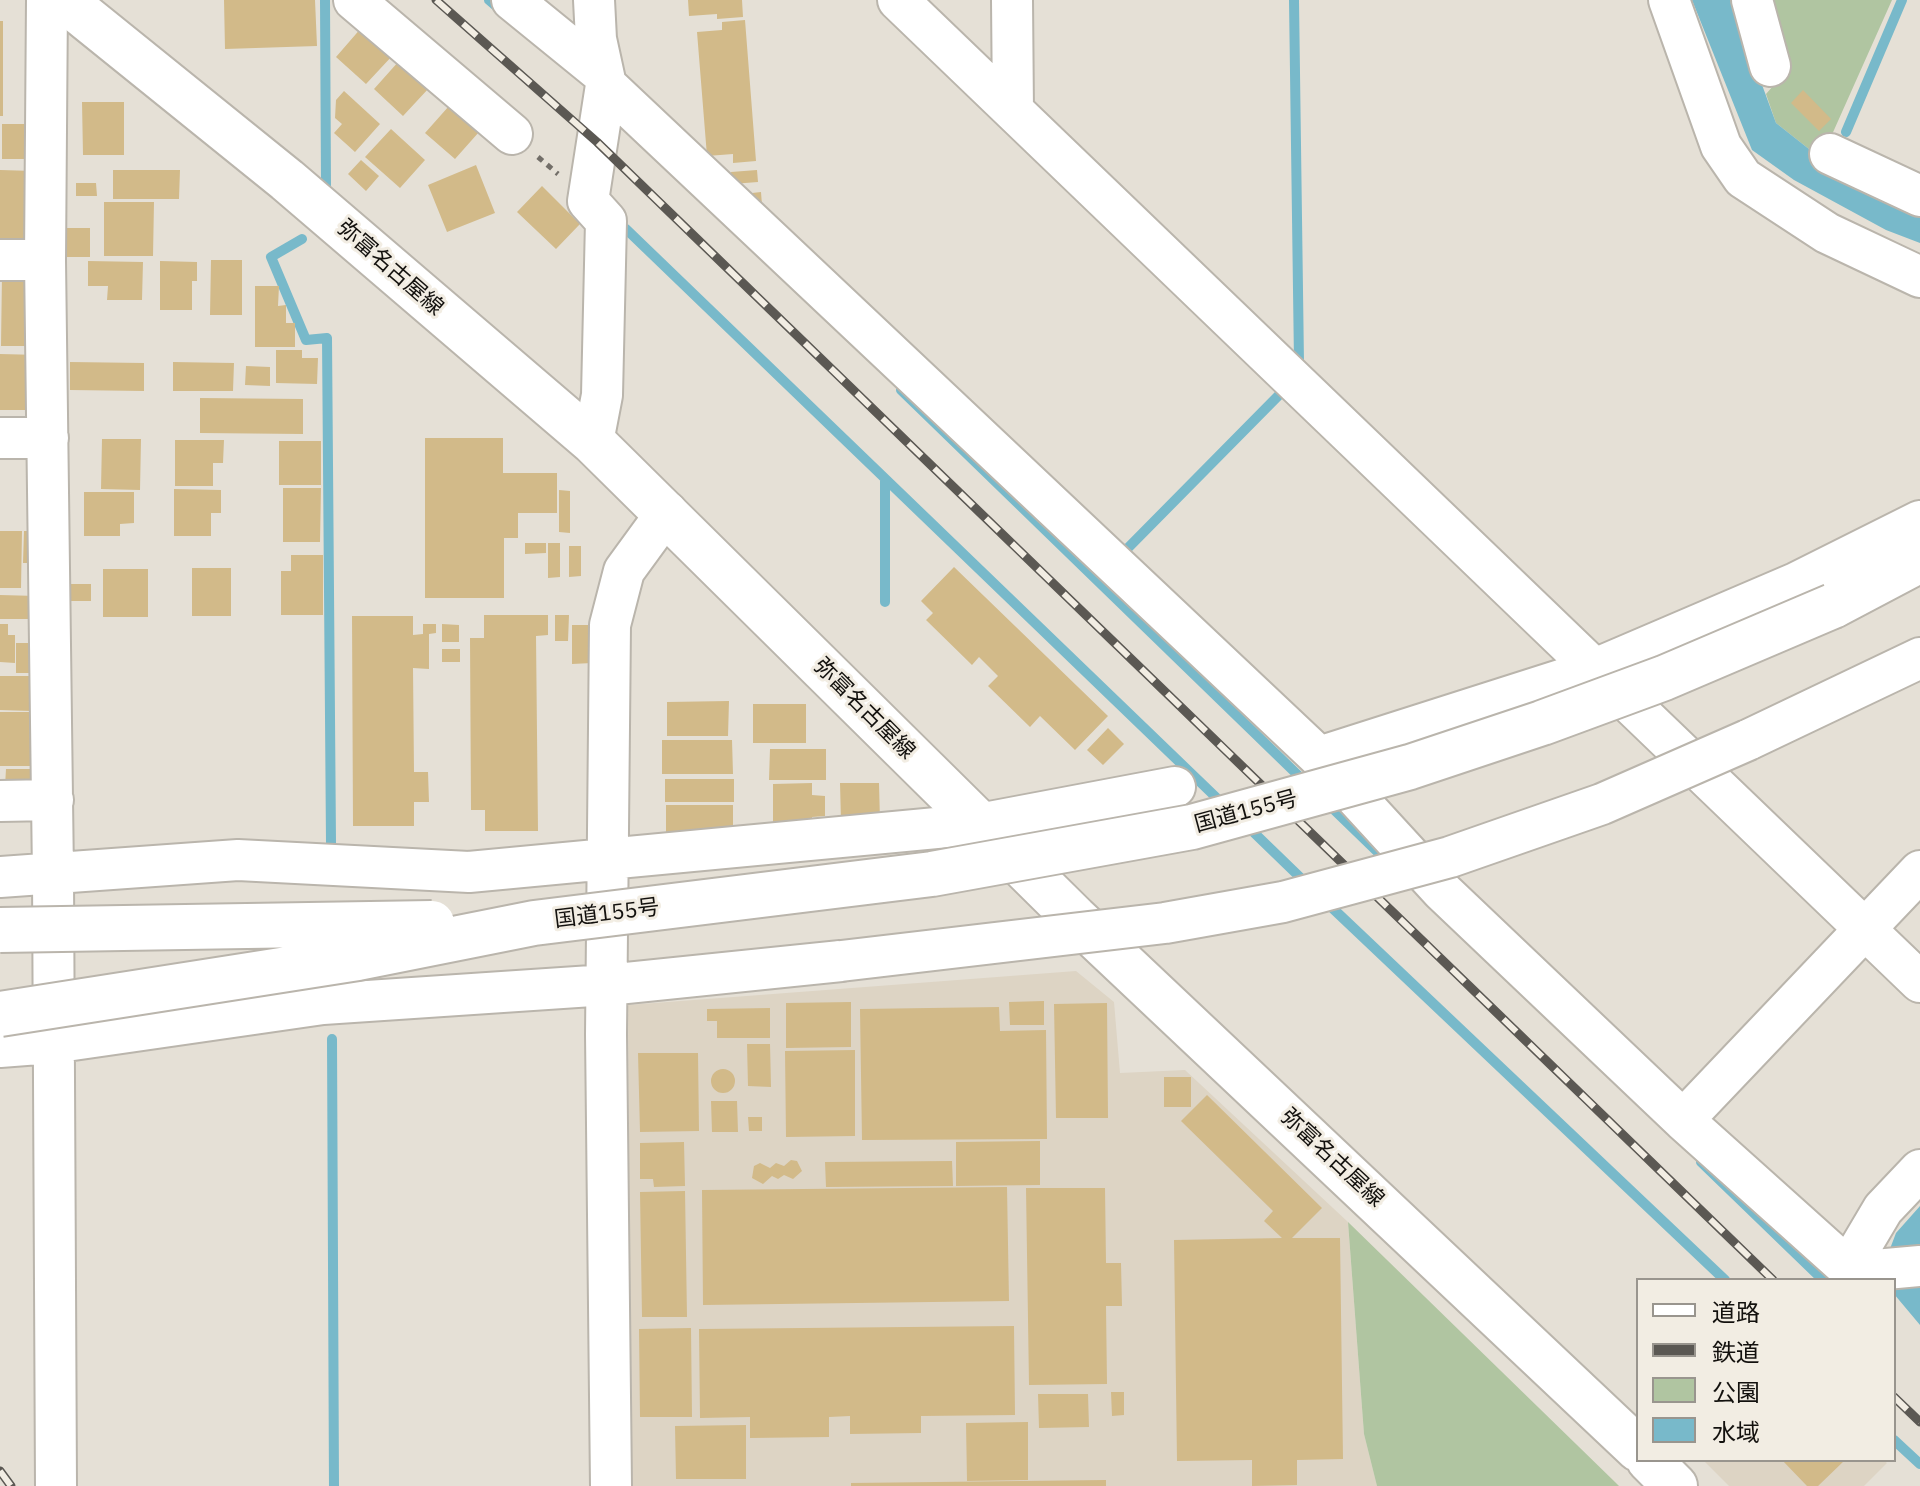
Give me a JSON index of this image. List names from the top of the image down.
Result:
{
  "streets": {
    "main road": ["弥富名古屋線", "国道155号"]
  },
  "legend": [
    "道路",
    "鉄道",
    "公園",
    "水域"
  ]
}
